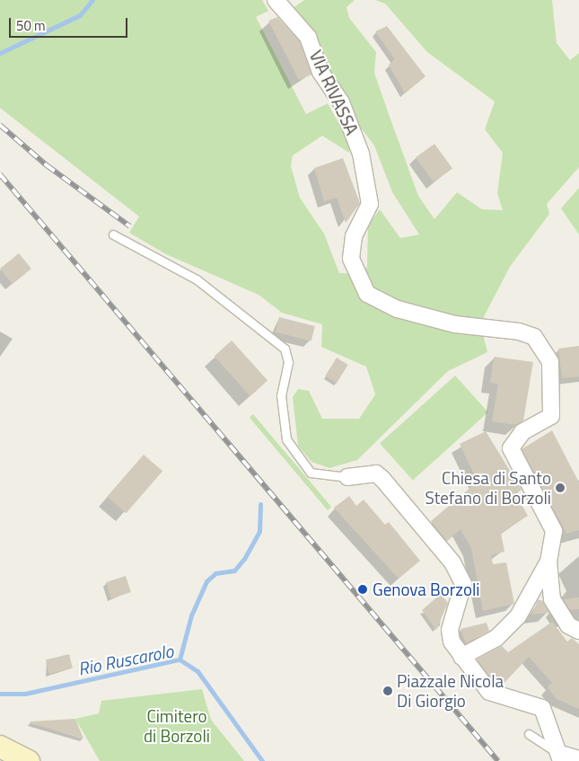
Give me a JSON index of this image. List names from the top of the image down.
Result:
{
  "streets": {
    "street": ["VIA RIVASSA"]
  },
  "water": ["Rio Ruscarolo"],
  "parks": ["Cimitero di Borzoli"],
  "places": ["Chiesa di Santo Stefano di Borzoli", "Genova Borzoli", "Piazzale Nicola Di Giorgio"],
  "scale_bar": "50 m"
}
